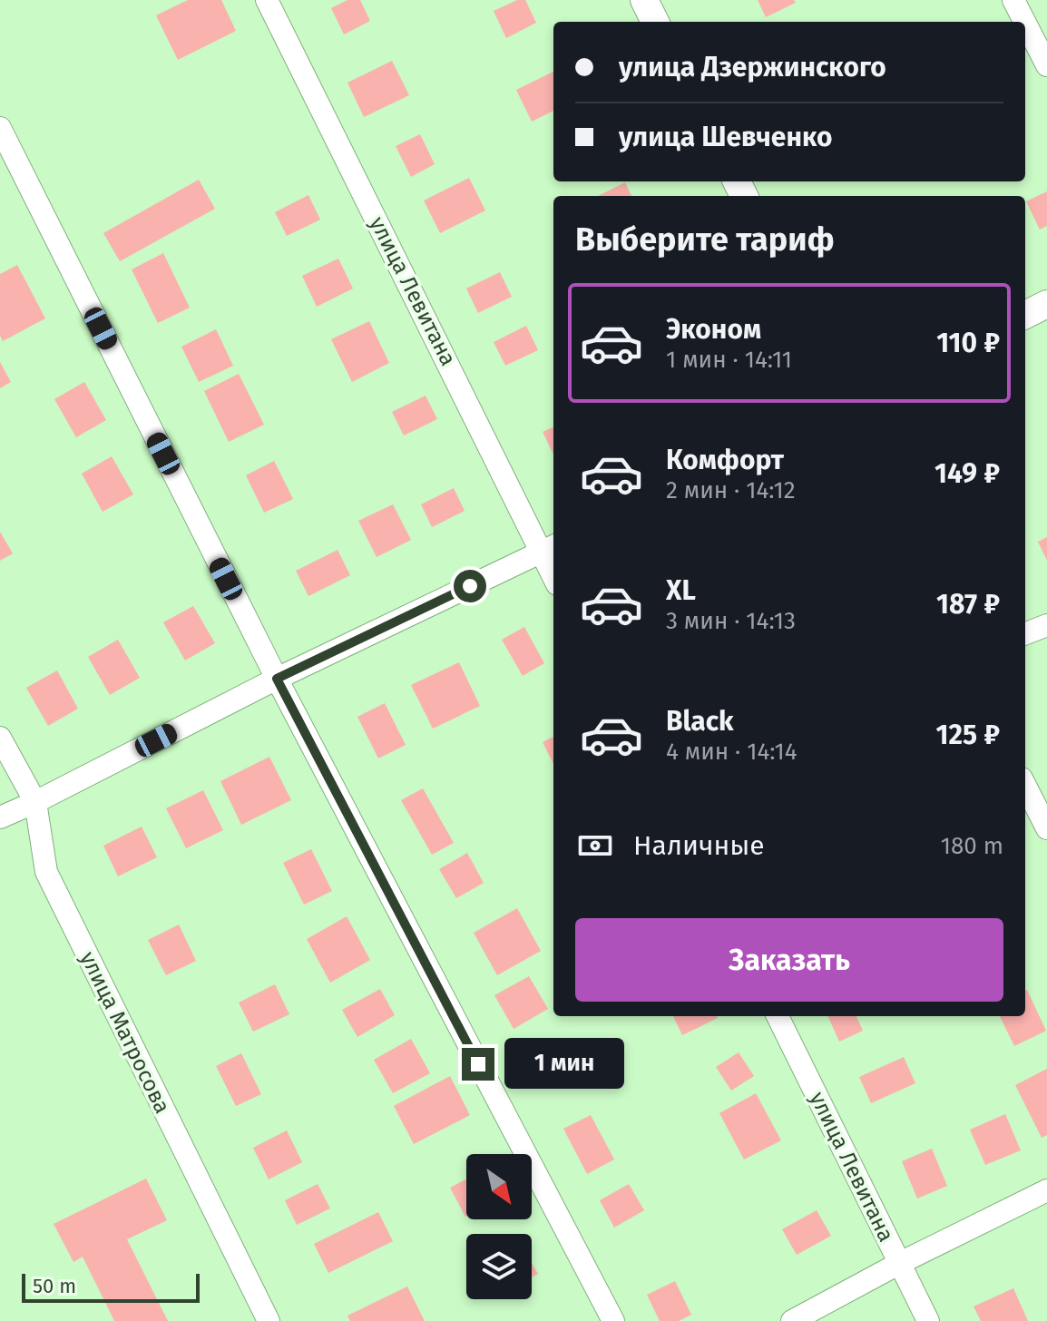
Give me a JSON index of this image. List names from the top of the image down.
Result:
{
  "streets": {
    "street": ["улица Левитана", "улица Матросова"]
  },
  "scale_bar": "50 m",
  "north": "bottom right",
  "page": {
    "banner": ["улица Дзержинского", "улица Шевченко"],
    "heading": "Выберите тариф",
    "list": [
      {
        "name": "Эконом",
        "note": "1 мин · 14:11",
        "value": "110 ₽"
      },
      {
        "name": "Комфорт",
        "note": "2 мин · 14:12",
        "value": "149 ₽"
      },
      {
        "name": "XL",
        "note": "3 мин · 14:13",
        "value": "187 ₽"
      },
      {
        "name": "Black",
        "note": "4 мин · 14:14",
        "value": "125 ₽"
      }
    ],
    "pay": ["Наличные", "180 m"],
    "buttons": "Заказать",
    "bubble": "1 мин",
    "scale": "50 m"
  }
}
